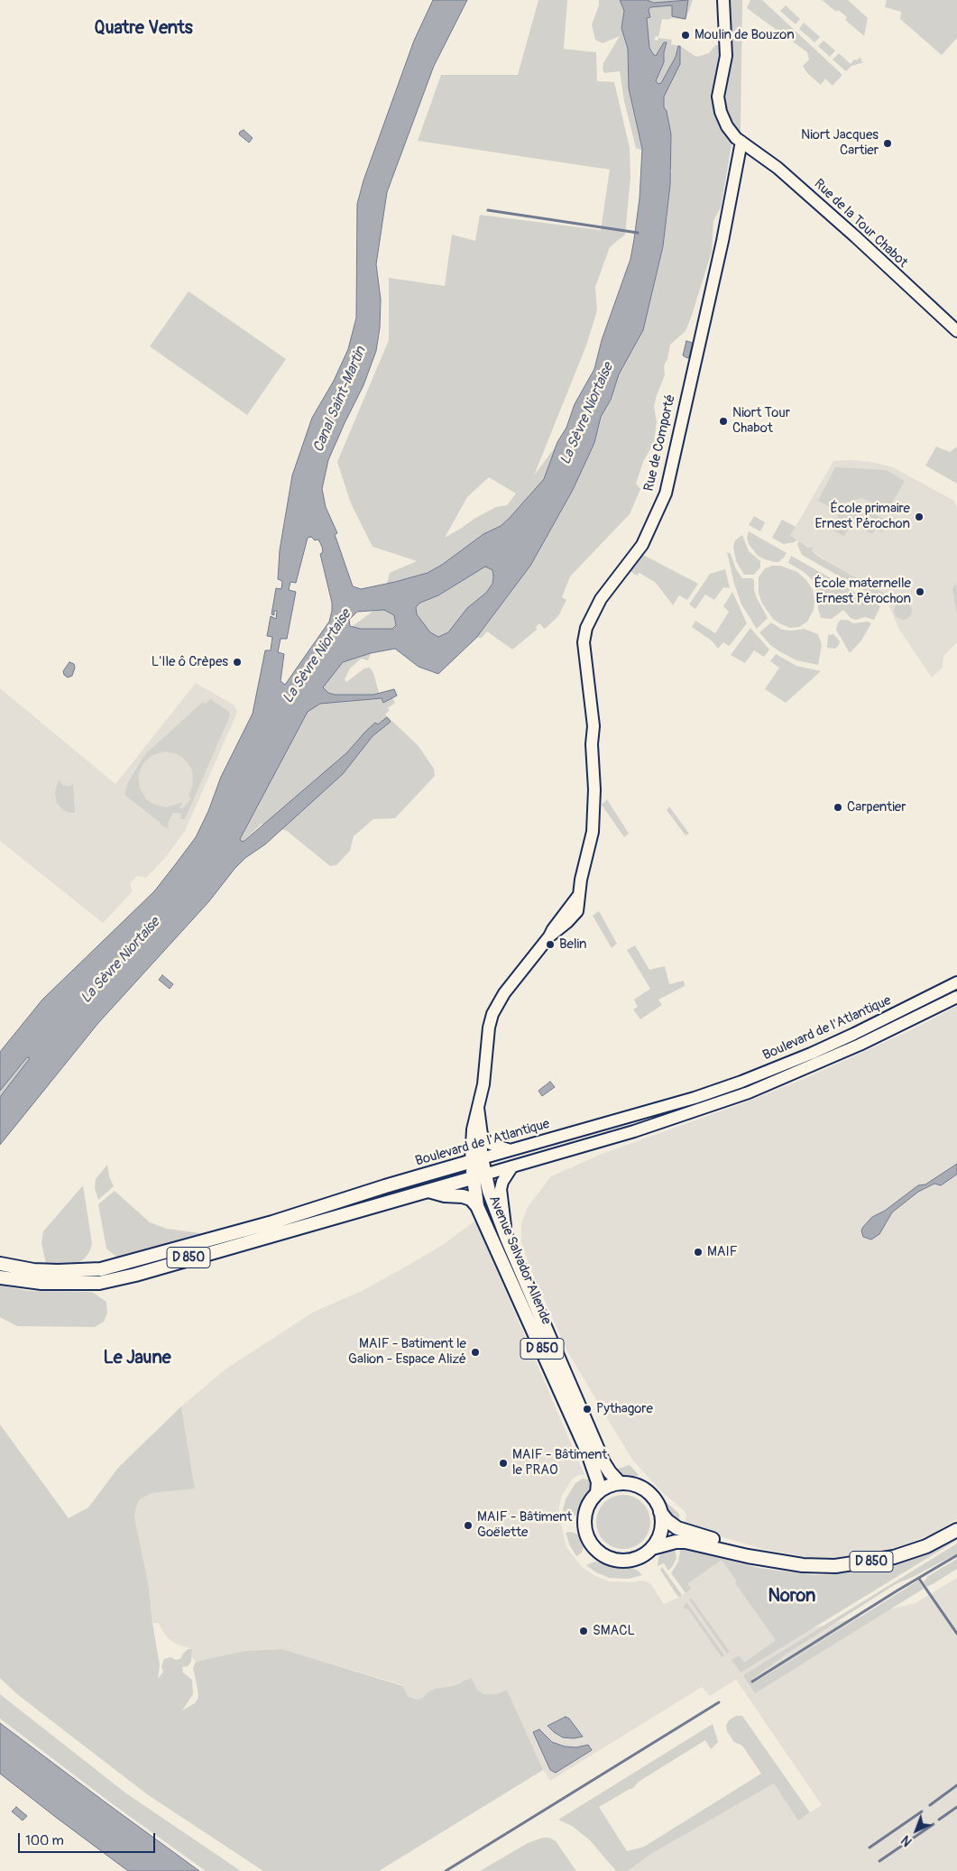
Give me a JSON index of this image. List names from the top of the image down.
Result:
{
  "streets": {
    "main road": ["Boulevard de l'Atlantique", "D 850", "Avenue Salvador Allende"],
    "street": ["Rue de la Tour Chabot", "Rue de Comporté"]
  },
  "crossings": [
    ["Rue de la Tour Chabot", "Rue de Comporté"],
    ["Rue de Comporté", "Boulevard de l'Atlantique"],
    ["Rue de Comporté", "Avenue Salvador Allende"],
    ["Boulevard de l'Atlantique", "Avenue Salvador Allende"],
    ["D 850", "Avenue Salvador Allende"]
  ],
  "districts": ["Quatre Vents", "Le Jaune", "Noron"],
  "water": ["Canal Saint-Martin", "La Sèvre Niortaise"],
  "places": [
    "Moulin de Bouzon",
    "Niort Jacques Cartier",
    "Niort Tour Chabot",
    "École primaire Ernest Pérochon",
    "École maternelle Ernest Pérochon",
    "L'Ile ô Crèpes",
    "Carpentier",
    "Belin",
    "MAIF",
    "MAIF - Batiment le Galion - Espace Alizé",
    "Pythagore",
    "MAIF - Bâtiment le PRAO",
    "MAIF - Bâtiment Goëlette",
    "SMACL"
  ],
  "scale_bar": "100 m",
  "north": "bottom left"
}
